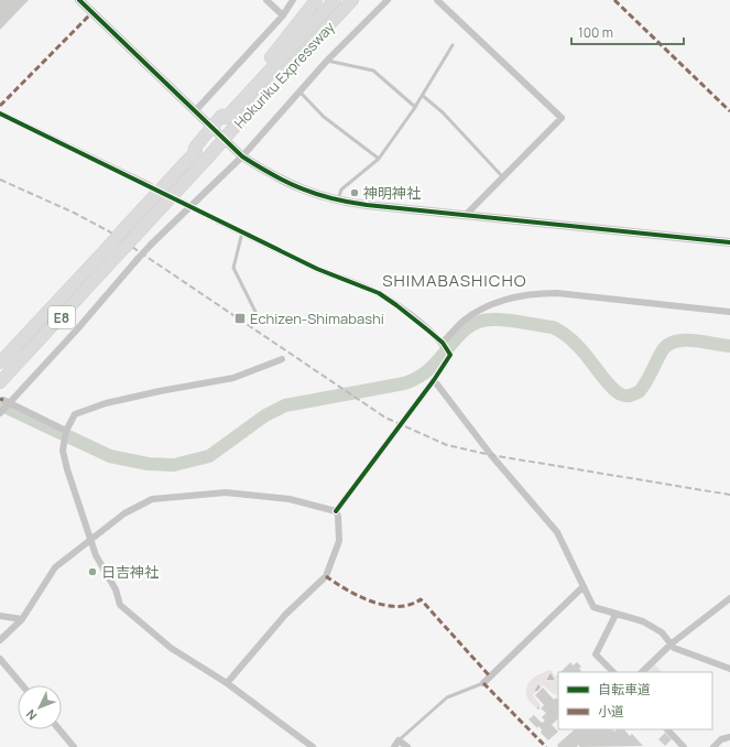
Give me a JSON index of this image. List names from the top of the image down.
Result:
{
  "streets": {
    "highway": ["Hokuriku Expressway", "E8"]
  },
  "districts": ["SHIMABASHICHO"],
  "places": {
    "other": ["神明神社", "日吉神社"],
    "transit": ["Echizen-Shimabashi"]
  },
  "legend": ["自転車道", "小道"],
  "scale_bar": "100 m",
  "north": "bottom left"
}
